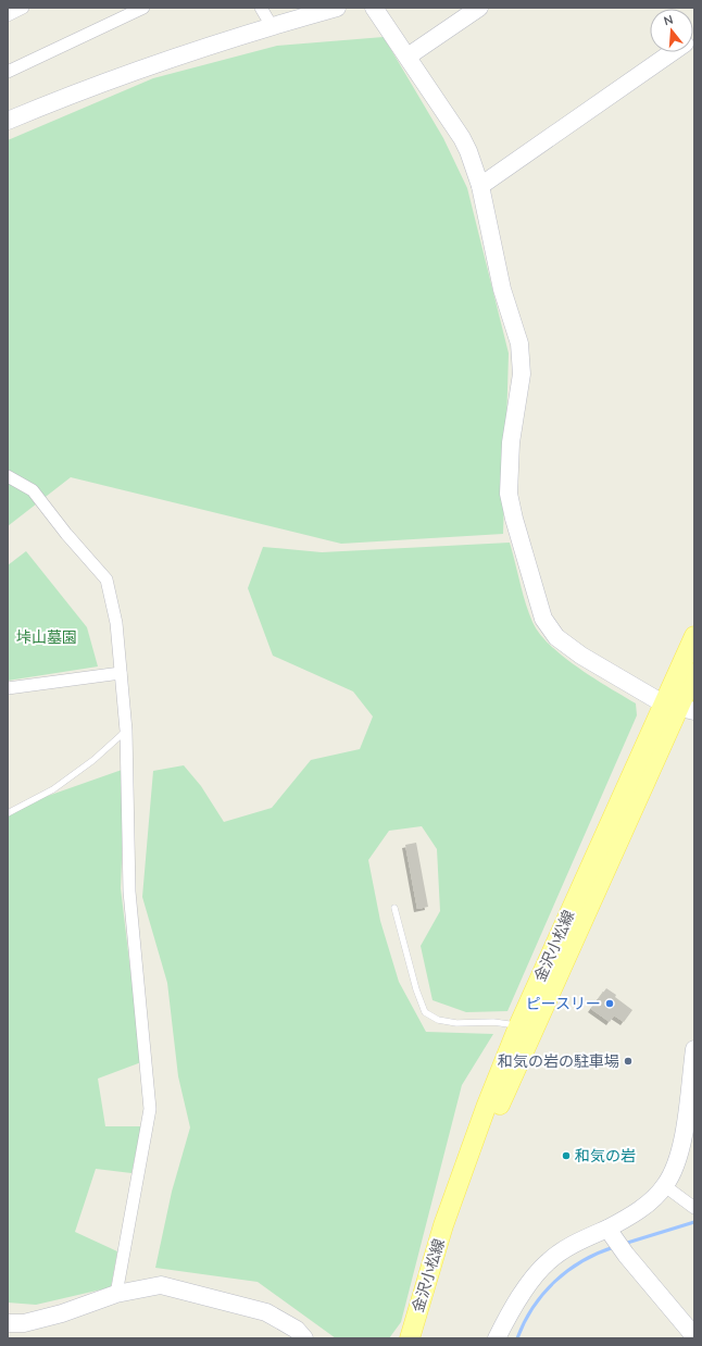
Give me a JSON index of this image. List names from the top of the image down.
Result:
{
  "streets": {
    "main road": ["金沢小松線"]
  },
  "parks": ["垰山墓園"],
  "places": ["ピースリー", "和気の岩の駐車場", "和気の岩"],
  "north": "top"
}
